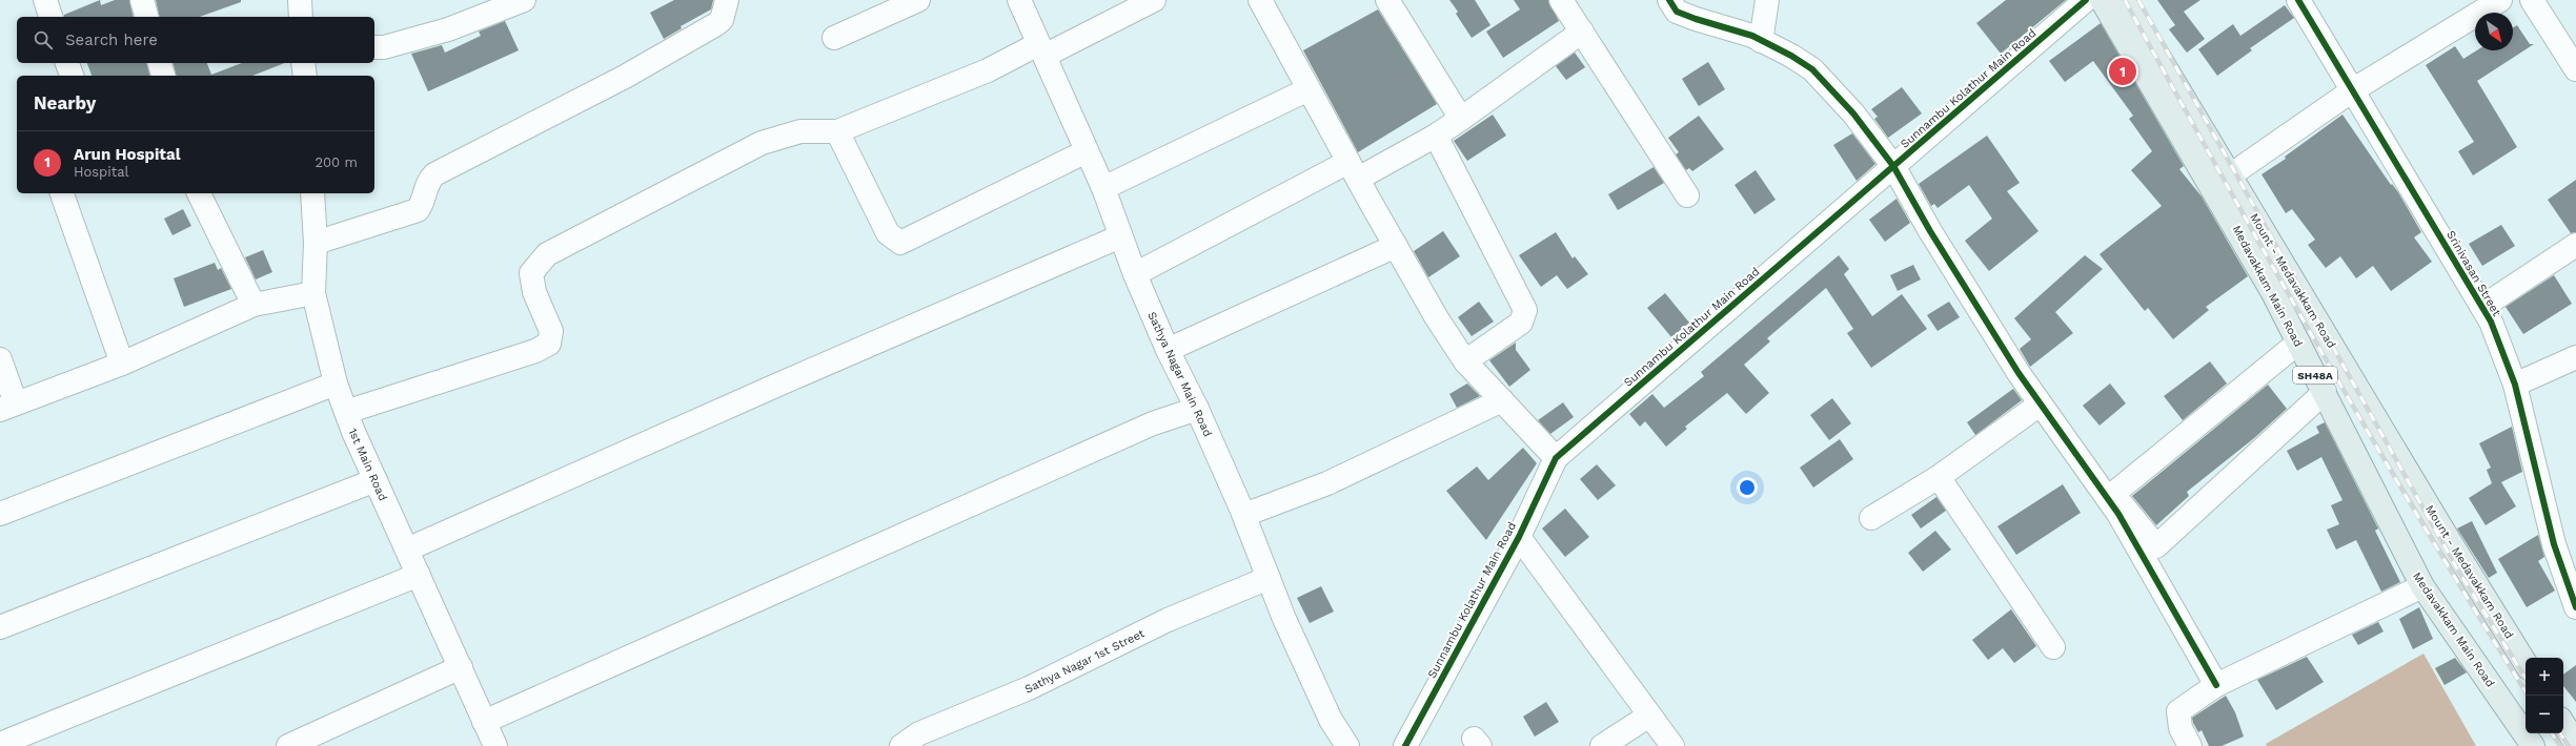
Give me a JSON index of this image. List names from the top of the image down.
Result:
{
  "streets": {
    "main road": ["Mount - Medavakkam Road", "Medavakkam Main Road", "SH48A"],
    "street": [
      "Sunnambu Kolathur Main Road",
      "Srinivasan Street",
      "Sathya Nagar Main Road",
      "1st Main Road",
      "Sathya Nagar 1st Street"
    ]
  },
  "crossings": [
    ["Sathya Nagar Main Road", "Sathya Nagar 1st Street"]
  ],
  "north": "bottom right",
  "page": {
    "search": "Search here",
    "pins": "1",
    "heading": "Nearby",
    "list": [
      {
        "mark": "1",
        "name": "Arun Hospital",
        "note": "Hospital",
        "value": "200 m"
      }
    ],
    "map_buttons": ["+", "−"]
  }
}
